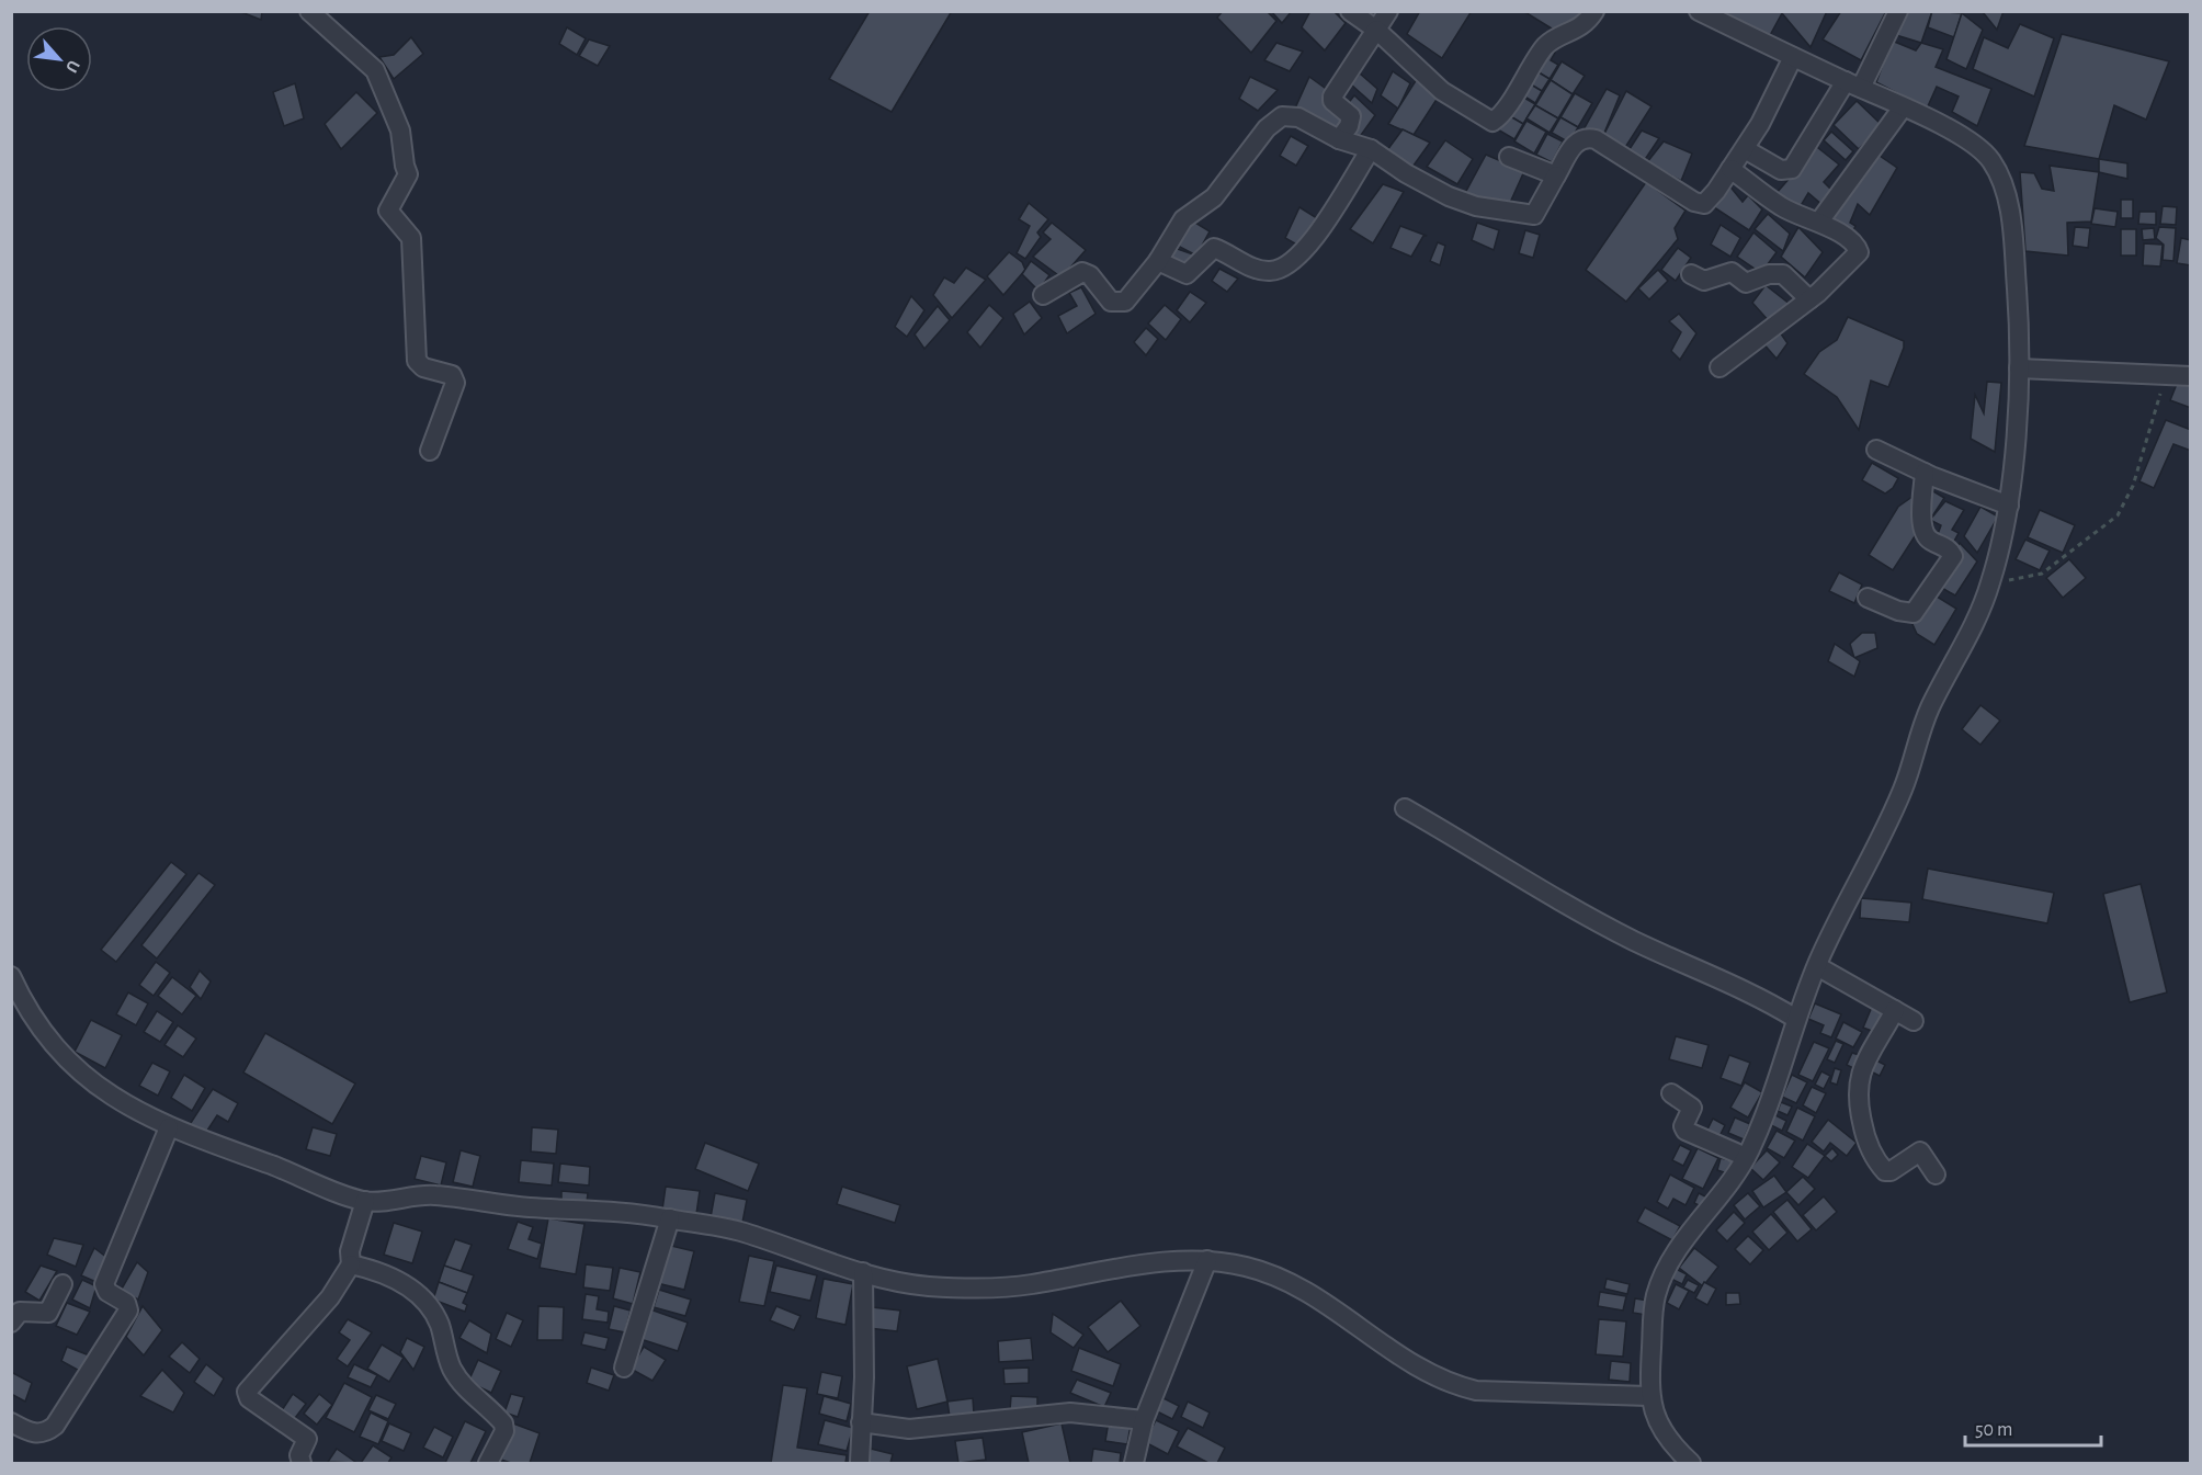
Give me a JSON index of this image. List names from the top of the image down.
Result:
{
  "scale_bar": "50 m",
  "north": "bottom right"
}
